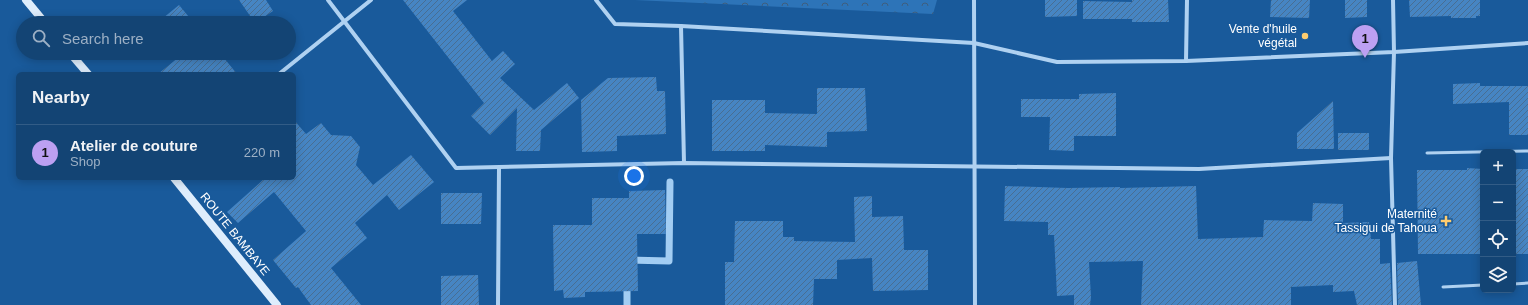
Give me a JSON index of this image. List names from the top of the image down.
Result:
{
  "streets": {
    "street": ["ROUTE BAMBAYE"]
  },
  "places": {
    "other": ["Vente d'huile végétal"],
    "health": ["Maternité Tassigui de Tahoua"]
  },
  "page": {
    "search": "Search here",
    "pins": "1",
    "heading": "Nearby",
    "list": [
      {
        "mark": "1",
        "name": "Atelier de couture",
        "note": "Shop",
        "value": "220 m"
      }
    ],
    "map_buttons": ["+", "−"]
  }
}
